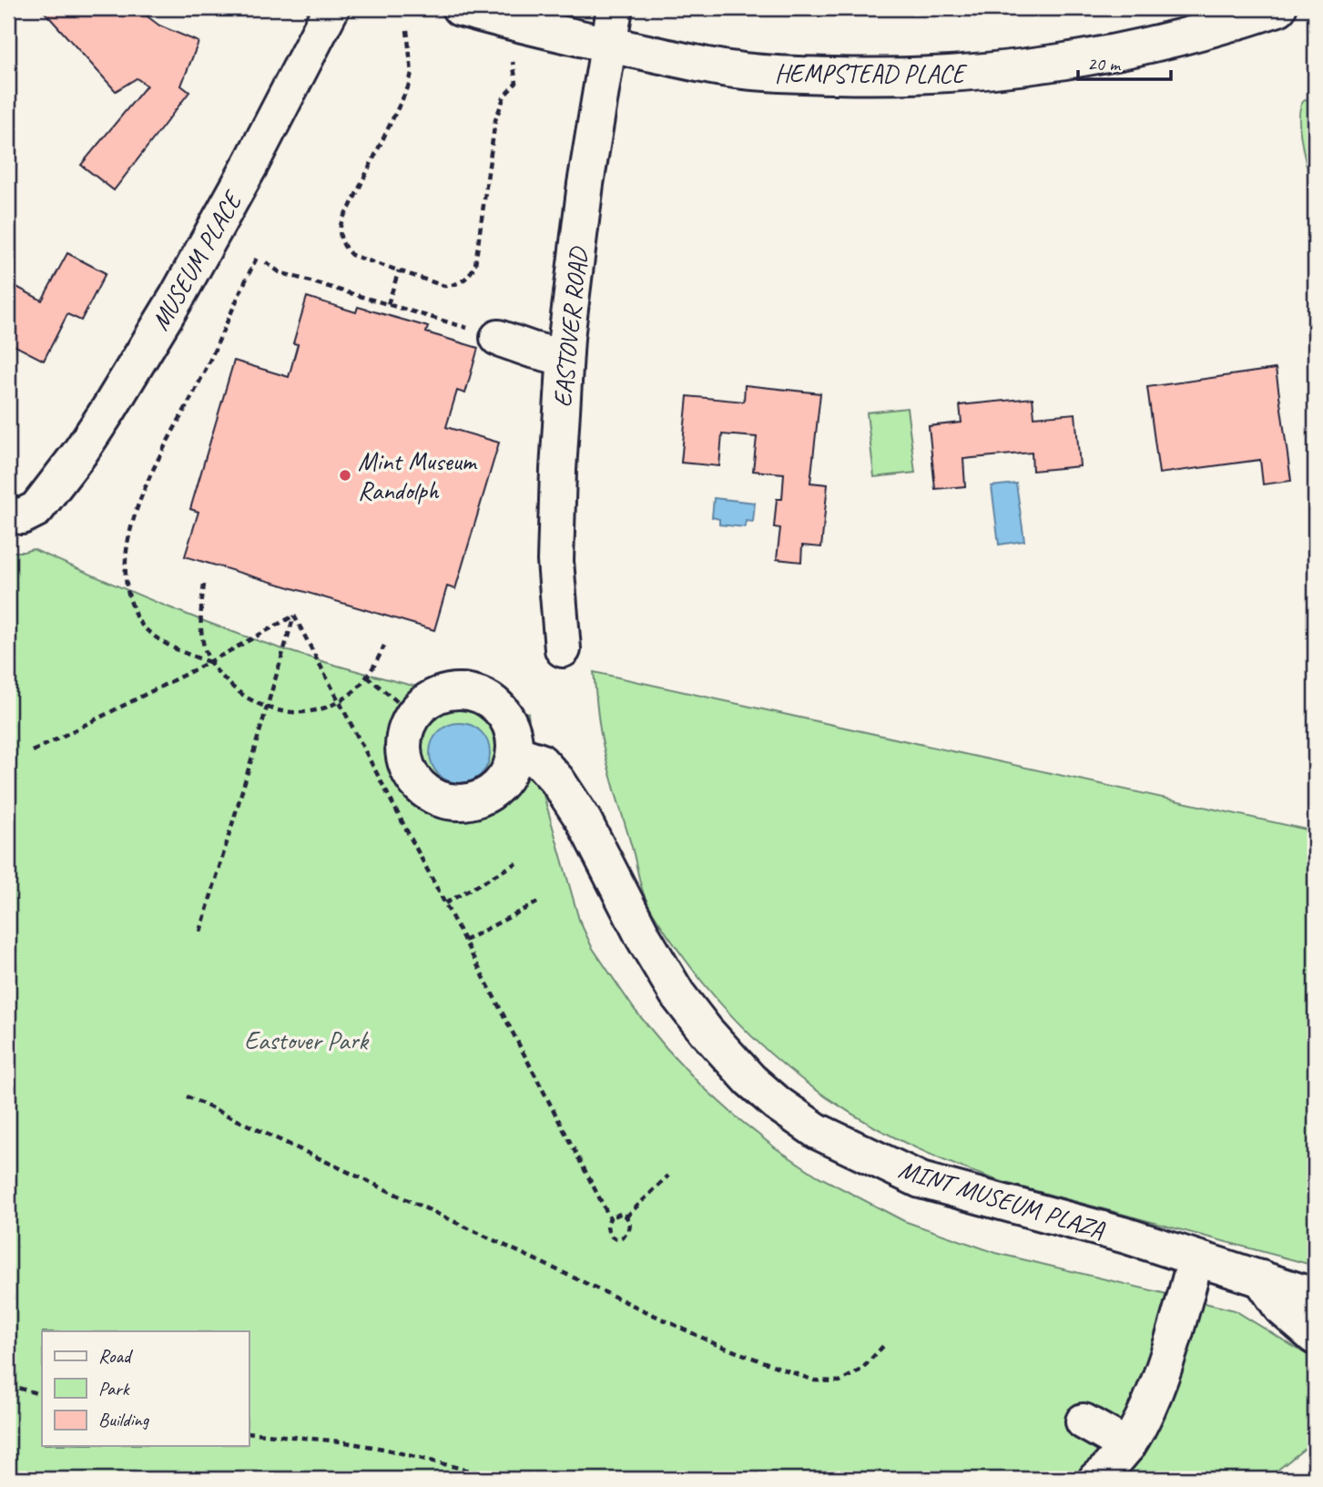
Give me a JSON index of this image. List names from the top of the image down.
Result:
{
  "streets": {
    "street": [
      "HEMPSTEAD PLACE",
      "MUSEUM PLACE",
      "EASTOVER ROAD",
      "MINT MUSEUM PLAZA"
    ]
  },
  "crossings": [
    ["HEMPSTEAD PLACE", "EASTOVER ROAD"]
  ],
  "parks": ["Eastover Park"],
  "places": ["Mint Museum Randolph"],
  "legend": ["Road", "Park", "Building"],
  "scale_bar": "20 m"
}
